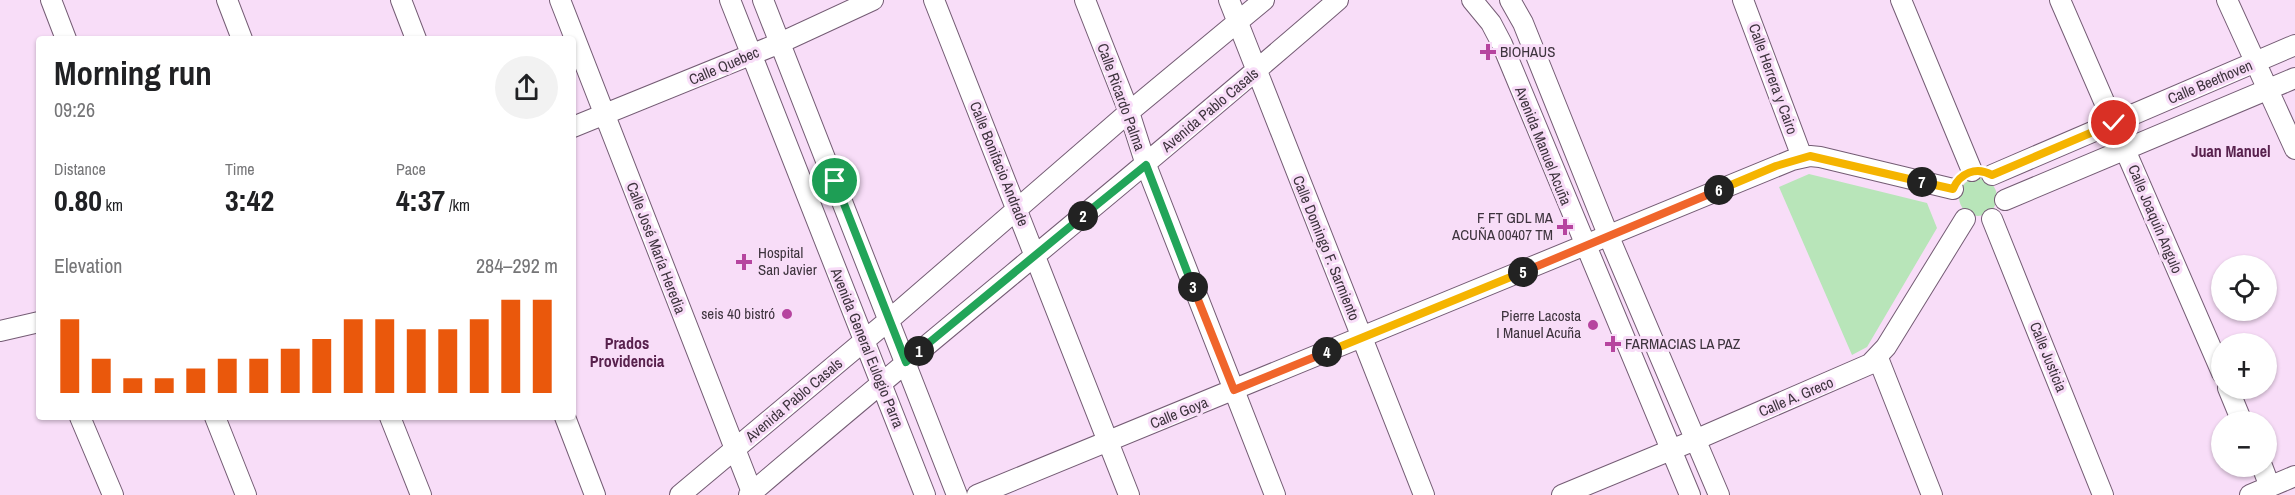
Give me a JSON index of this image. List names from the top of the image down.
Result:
{
  "streets": {
    "street": [
      "Calle Quebec",
      "Calle Herrera y Cairo",
      "Calle Beethoven",
      "Calle Ricardo Palma",
      "Avenida Pablo Casals",
      "Avenida Manuel Acuña",
      "Calle Bonifacio Andrade",
      "Calle Joaquín Angulo",
      "Calle José María Heredia",
      "Calle Domingo F. Sarmiento",
      "Avenida General Eulogio Parra",
      "Calle Justicia",
      "Calle A. Greco",
      "Calle Goya"
    ]
  },
  "crossings": [
    ["Calle Quebec", "Calle José María Heredia"],
    ["Calle Quebec", "Avenida General Eulogio Parra"],
    ["Calle Herrera y Cairo", "Calle Goya"],
    ["Calle Beethoven", "Calle Joaquín Angulo"],
    ["Calle Beethoven", "Calle Justicia"],
    ["Calle Beethoven", "Calle A. Greco"],
    ["Calle Beethoven", "Calle Goya"],
    ["Calle Ricardo Palma", "Avenida Pablo Casals"],
    ["Calle Ricardo Palma", "Calle Goya"],
    ["Avenida Pablo Casals", "Calle Bonifacio Andrade"],
    ["Avenida Pablo Casals", "Calle José María Heredia"],
    ["Avenida Pablo Casals", "Calle Domingo F. Sarmiento"],
    ["Avenida Pablo Casals", "Avenida General Eulogio Parra"],
    ["Avenida Manuel Acuña", "Calle A. Greco"],
    ["Avenida Manuel Acuña", "Calle Goya"],
    ["Calle Bonifacio Andrade", "Calle Goya"],
    ["Calle Domingo F. Sarmiento", "Calle Goya"],
    ["Calle Justicia", "Calle A. Greco"],
    ["Calle Justicia", "Calle Goya"],
    ["Calle A. Greco", "Calle Goya"]
  ],
  "districts": ["Juan Manuel", "Prados Providencia"],
  "places": {
    "health": [
      "BIOHAUS",
      "F FT GDL MA ACUÑA 00407 TM",
      "Hospital San Javier",
      "FARMACIAS LA PAZ"
    ],
    "other": ["seis 40 bistró", "Pierre Lacosta I Manuel Acuña"]
  },
  "page": {
    "heading": ["Morning run", "09:26"],
    "stats": [
      ["Distance", "0.80 km"],
      ["Time", "3:42"],
      ["Pace", "4:37 /km"]
    ],
    "pins": [
      "7",
      "6",
      "2",
      "5",
      "3",
      "1",
      "4"
    ],
    "chart": ["Elevation", "284–292 m"],
    "map_buttons": ["+", "−"]
  }
}
